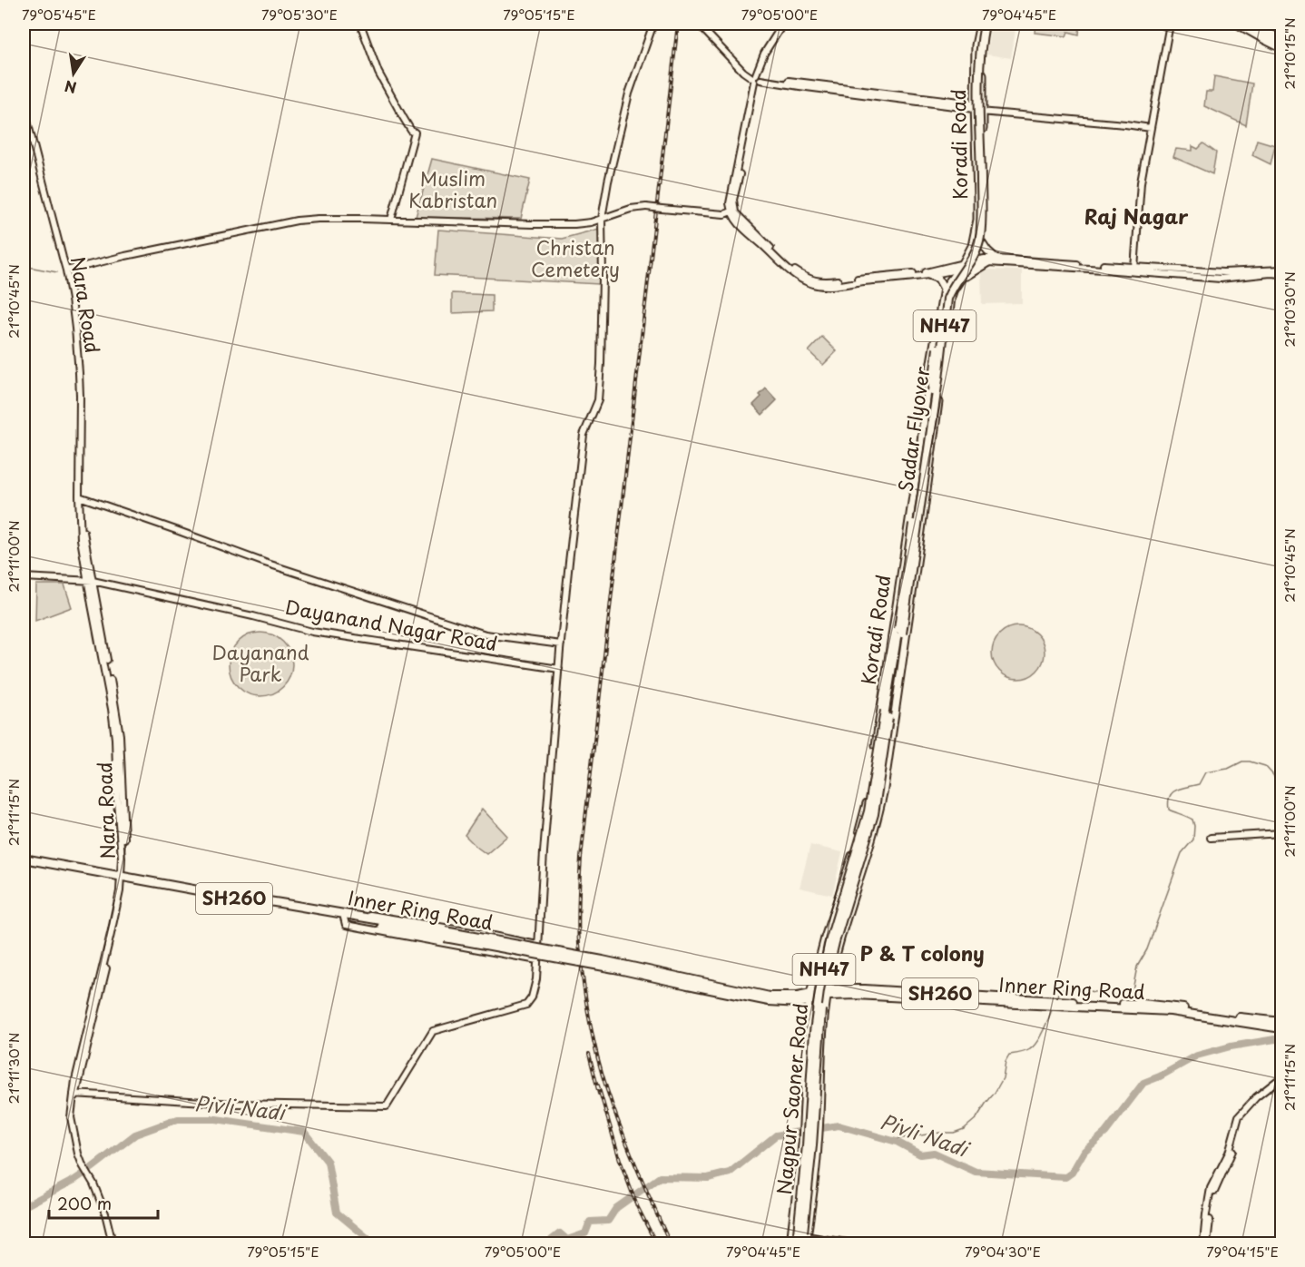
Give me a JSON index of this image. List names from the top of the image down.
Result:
{
  "streets": {
    "highway": [
      "NH47",
      "Sadar Flyover",
      "SH260",
      "Inner Ring Road",
      "Nagpur Saoner Road"
    ],
    "main road": ["Koradi Road"],
    "street": ["Nara Road", "Dayanand Nagar Road"]
  },
  "crossings": [
    ["Koradi Road", "Sadar Flyover"],
    ["Koradi Road", "SH260"],
    ["Koradi Road", "Inner Ring Road"],
    ["Koradi Road", "Nagpur Saoner Road"],
    ["Nara Road", "Dayanand Nagar Road"],
    ["Nara Road", "Inner Ring Road"],
    ["Sadar Flyover", "Nagpur Saoner Road"],
    ["SH260", "Inner Ring Road"]
  ],
  "districts": ["Raj Nagar", "P & T colony"],
  "water": ["Pivli Nadi"],
  "parks": ["Muslim Kabristan", "Christan Cemetery", "Dayanand Park"],
  "scale_bar": "200 m",
  "north": "bottom",
  "coordinates": [
    "79°05'45\"E",
    "79°05'30\"E",
    "79°05'15\"E",
    "79°05'00\"E",
    "79°04'45\"E",
    "21°10'15\"N",
    "21°10'45\"N",
    "21°10'30\"N",
    "21°11'00\"N",
    "21°11'15\"N",
    "21°11'30\"N",
    "79°04'30\"E",
    "79°04'15\"E"
  ]
}
